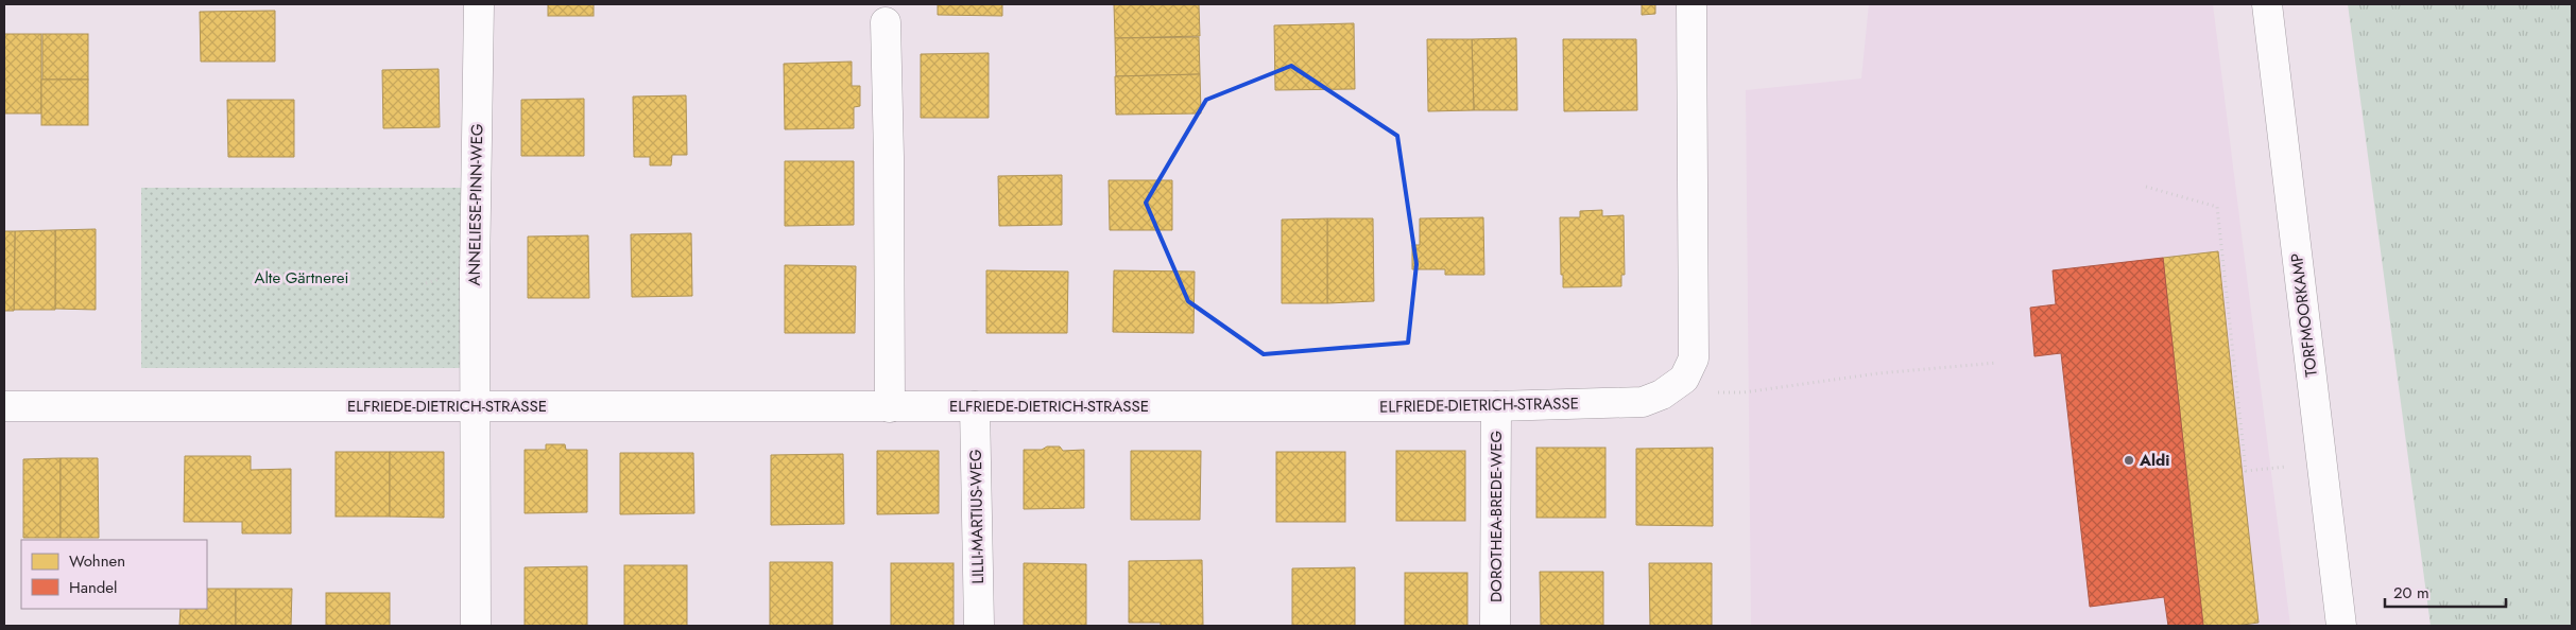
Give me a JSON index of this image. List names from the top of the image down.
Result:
{
  "streets": {
    "street": [
      "ANNELIESE-PINN-WEG",
      "TORFMOORKAMP",
      "ELFRIEDE-DIETRICH-STRASSE",
      "LILLI-MARTIUS-WEG",
      "DOROTHEA-BREDE-WEG"
    ]
  },
  "crossings": [
    ["ANNELIESE-PINN-WEG", "ELFRIEDE-DIETRICH-STRASSE"],
    ["ELFRIEDE-DIETRICH-STRASSE", "LILLI-MARTIUS-WEG"],
    ["ELFRIEDE-DIETRICH-STRASSE", "DOROTHEA-BREDE-WEG"]
  ],
  "parks": ["Alte Gärtnerei"],
  "places": ["Aldi"],
  "legend": ["Wohnen", "Handel"],
  "scale_bar": "20 m"
}
